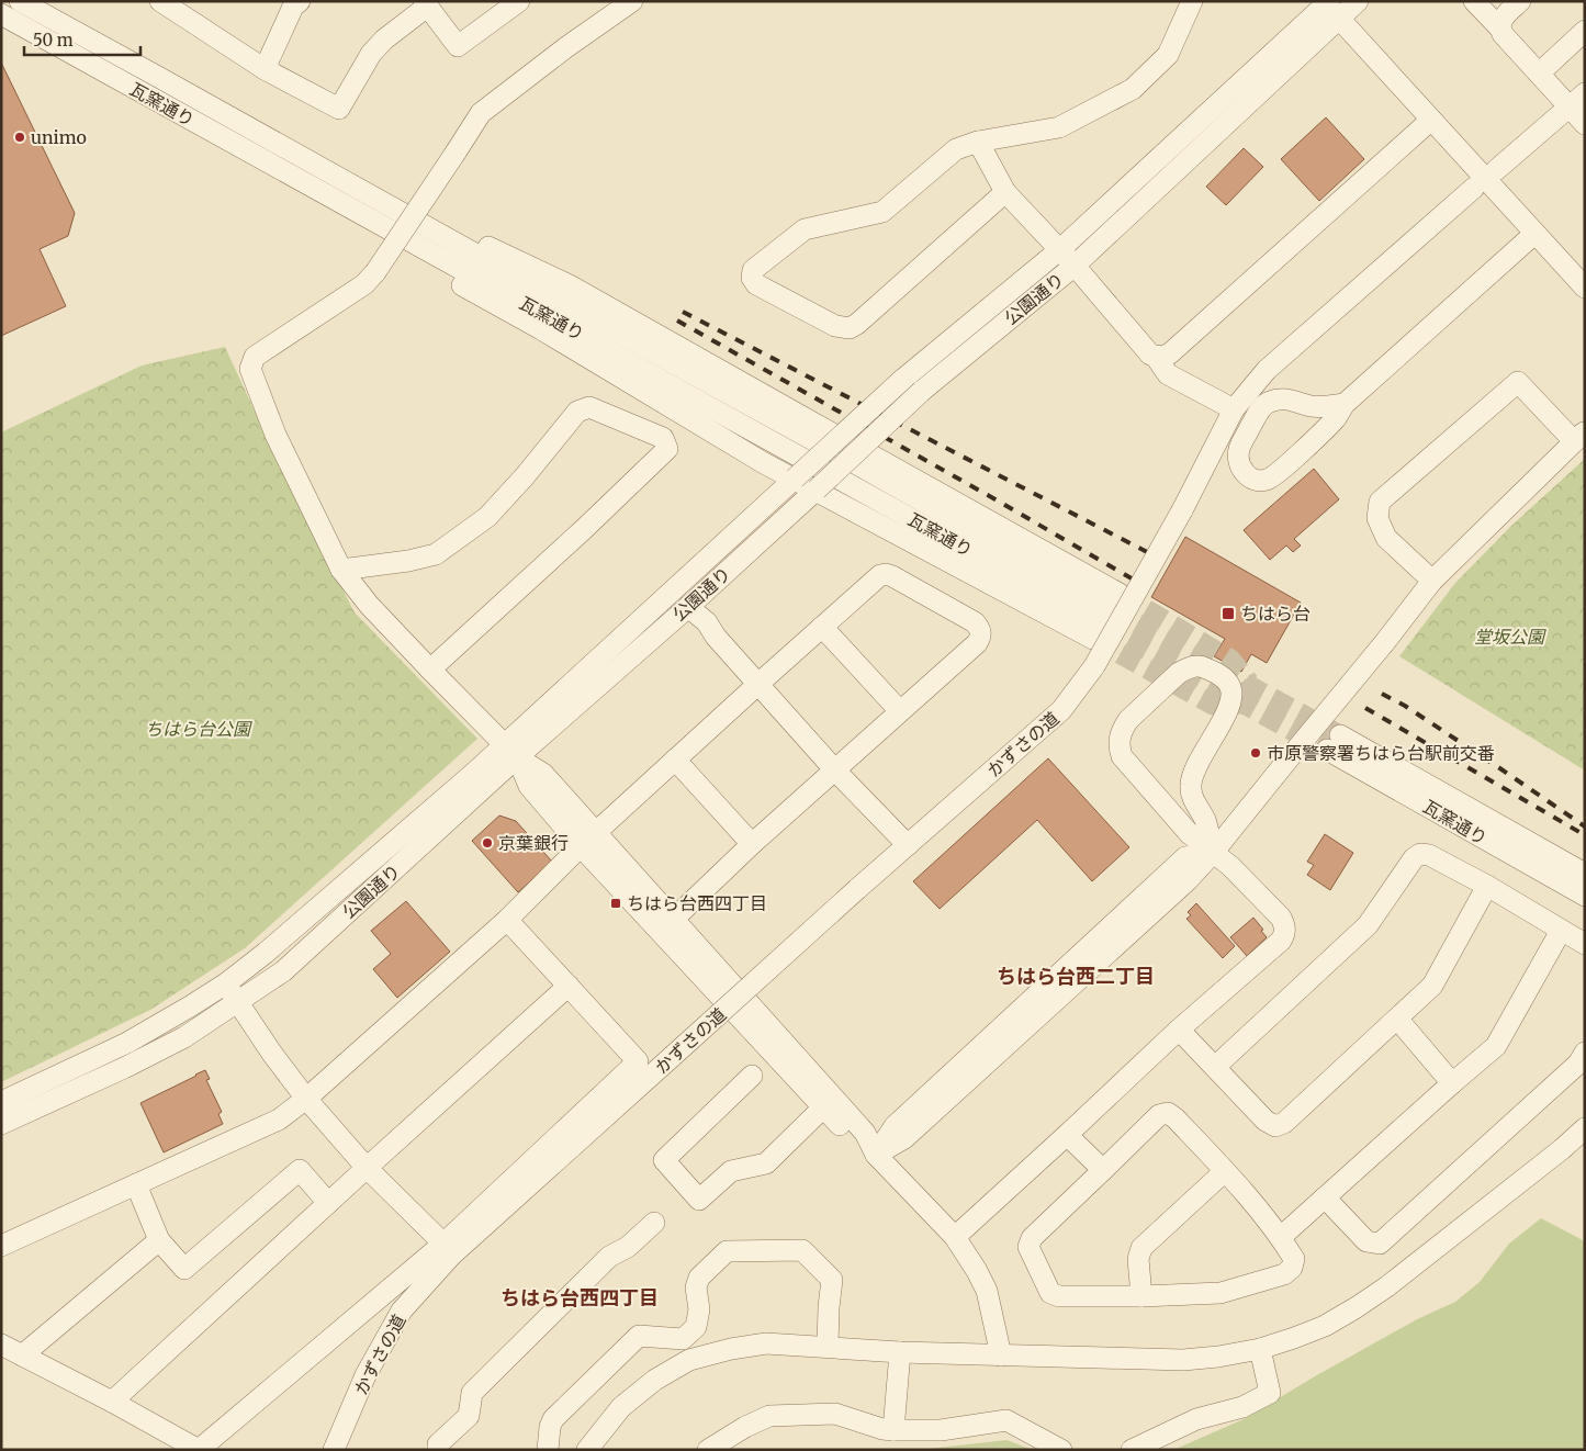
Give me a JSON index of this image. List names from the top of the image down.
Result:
{
  "streets": {
    "street": ["瓦窯通り", "公園通り", "かずさの道"]
  },
  "districts": ["ちはら台西二丁目", "ちはら台西四丁目"],
  "parks": ["堂坂公園", "ちはら台公園"],
  "places": {
    "other": ["unimo", "市原警察署ちはら台駅前交番", "京葉銀行"],
    "transit": ["ちはら台", "ちはら台西四丁目"]
  },
  "scale_bar": "50 m"
}
